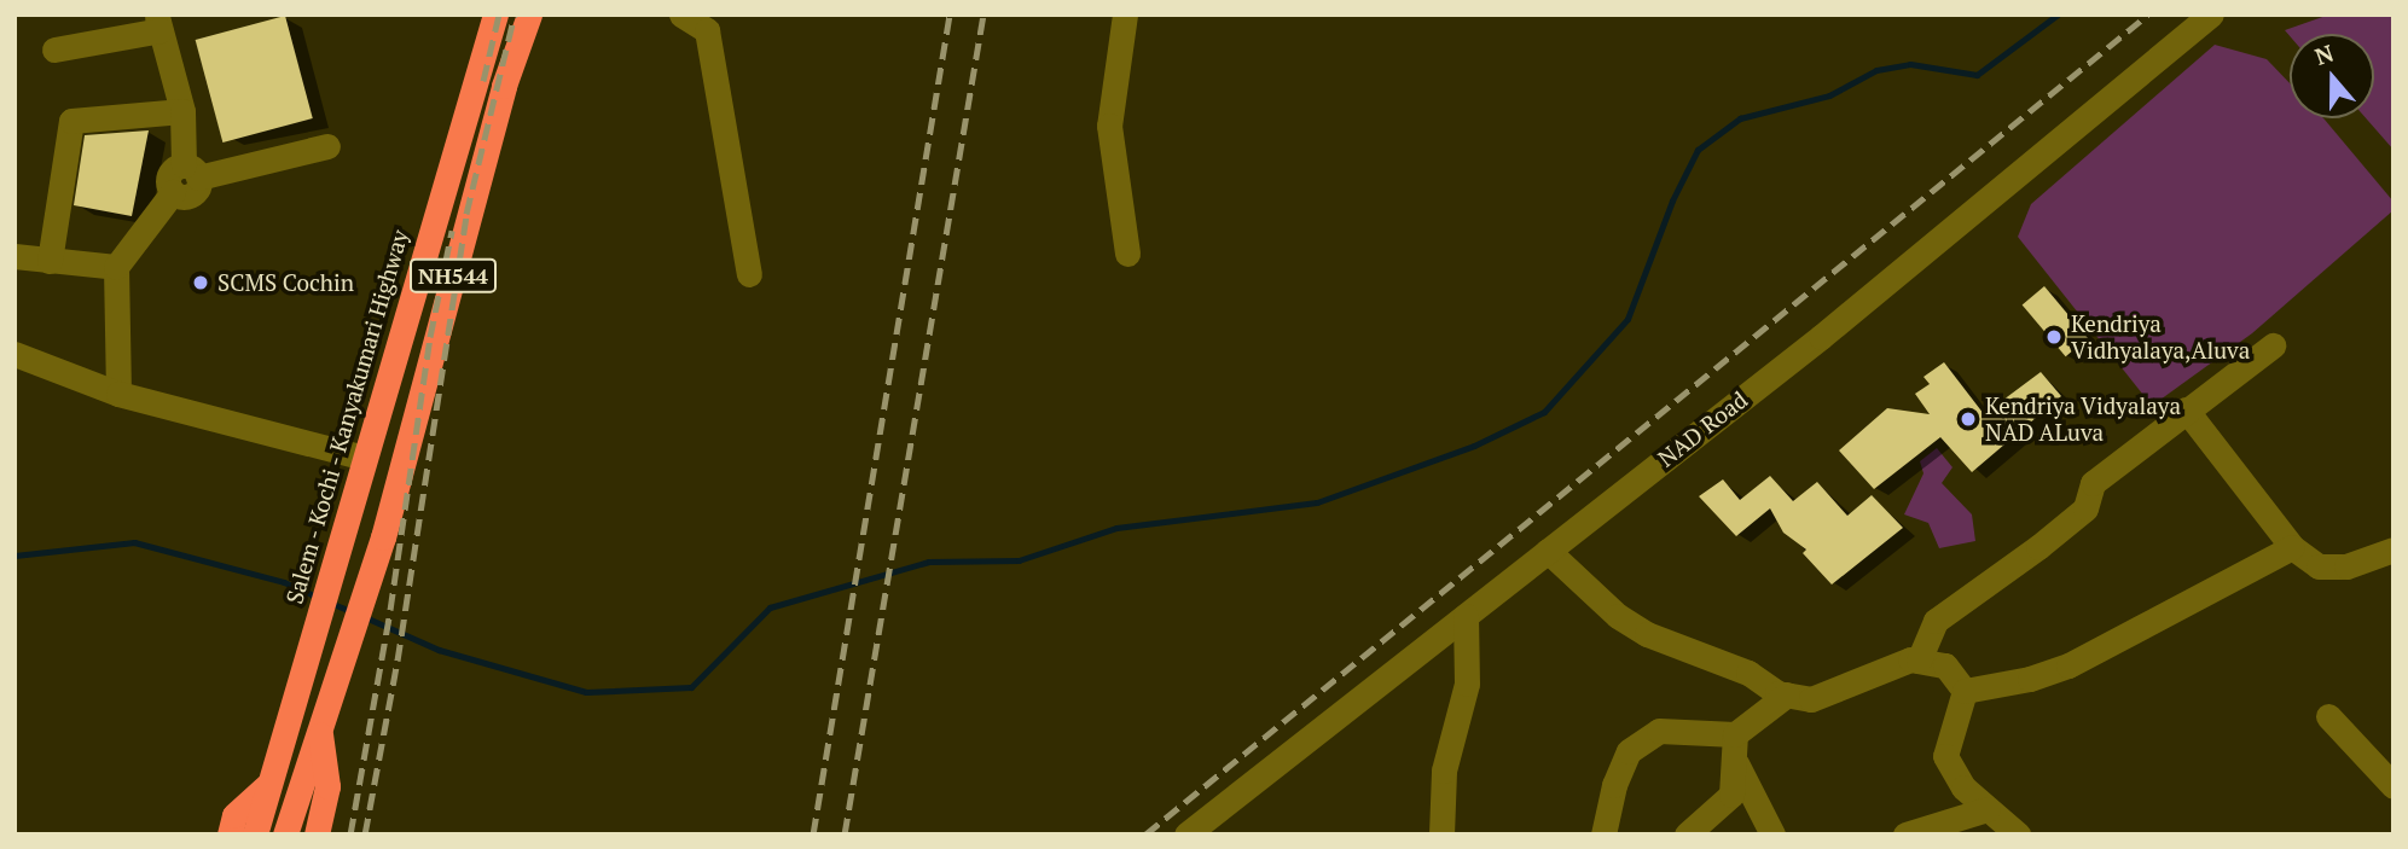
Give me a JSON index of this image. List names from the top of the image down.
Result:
{
  "streets": {
    "highway": ["NH544", "Salem - Kochi - Kanyakumari Highway"],
    "street": ["NAD Road"]
  },
  "places": ["SCMS Cochin", "Kendriya Vidhyalaya,Aluva", "Kendriya Vidyalaya NAD ALuva"],
  "north": "top"
}
